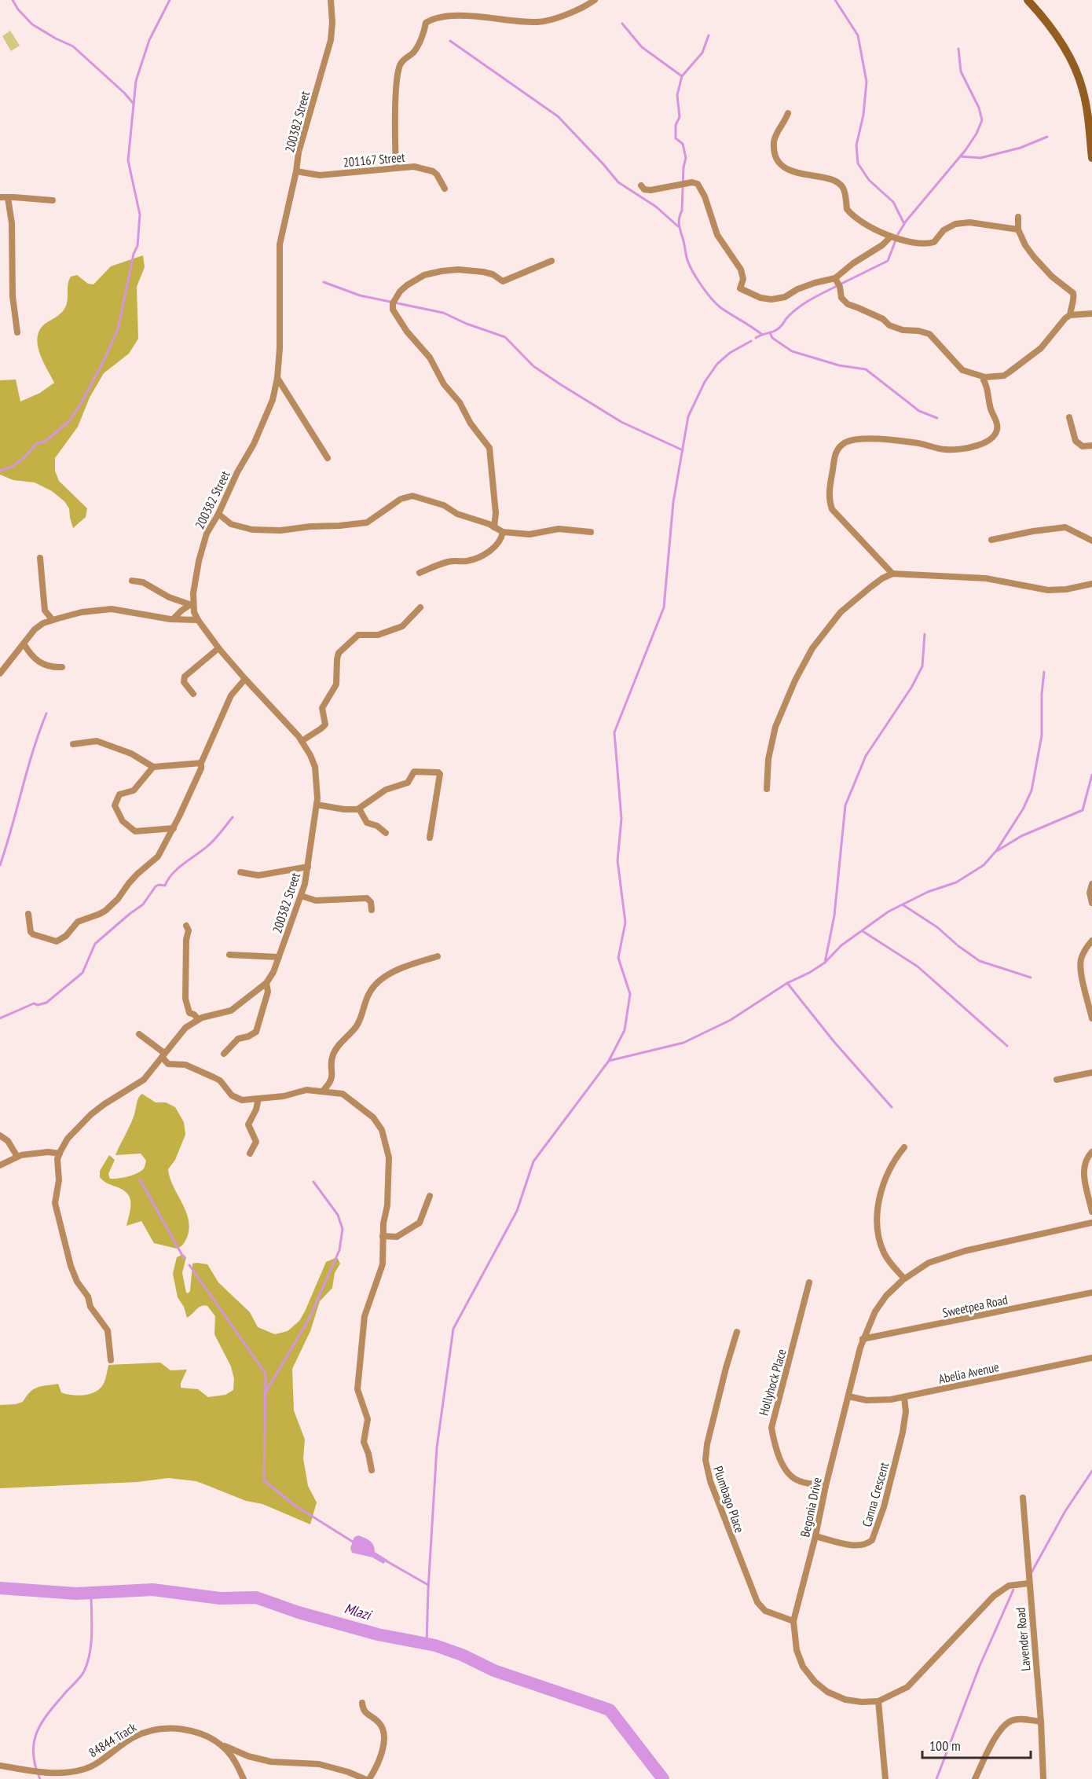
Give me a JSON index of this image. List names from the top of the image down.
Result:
{
  "streets": {
    "street": [
      "200382 Street",
      "201167 Street",
      "Sweetpea Road",
      "Abelia Avenue",
      "Hollyhock Place",
      "Canna Crescent",
      "Plumbago Place",
      "Begonia Drive",
      "Lavender Road",
      "84844 Track"
    ]
  },
  "crossings": [
    ["200382 Street", "201167 Street"],
    ["Sweetpea Road", "Begonia Drive"],
    ["Abelia Avenue", "Canna Crescent"],
    ["Abelia Avenue", "Begonia Drive"],
    ["Hollyhock Place", "Begonia Drive"],
    ["Canna Crescent", "Begonia Drive"],
    ["Plumbago Place", "Begonia Drive"],
    ["Begonia Drive", "Lavender Road"]
  ],
  "water": ["Mlazi"],
  "scale_bar": "100 m"
}
